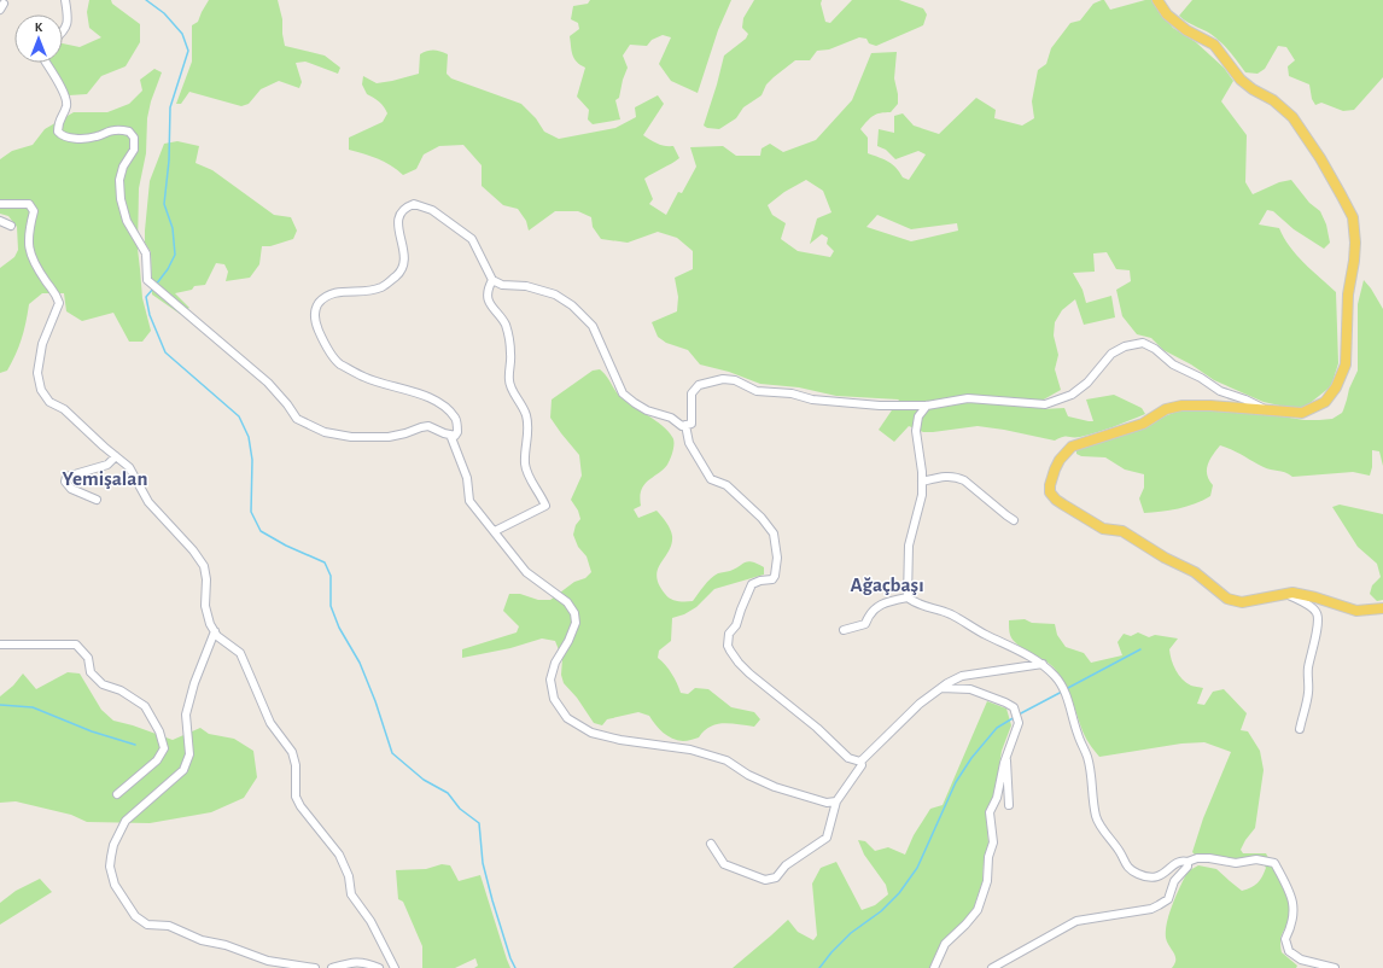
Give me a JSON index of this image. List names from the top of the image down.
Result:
{
  "districts": ["Yemişalan", "Ağaçbaşı"],
  "north": "top"
}
